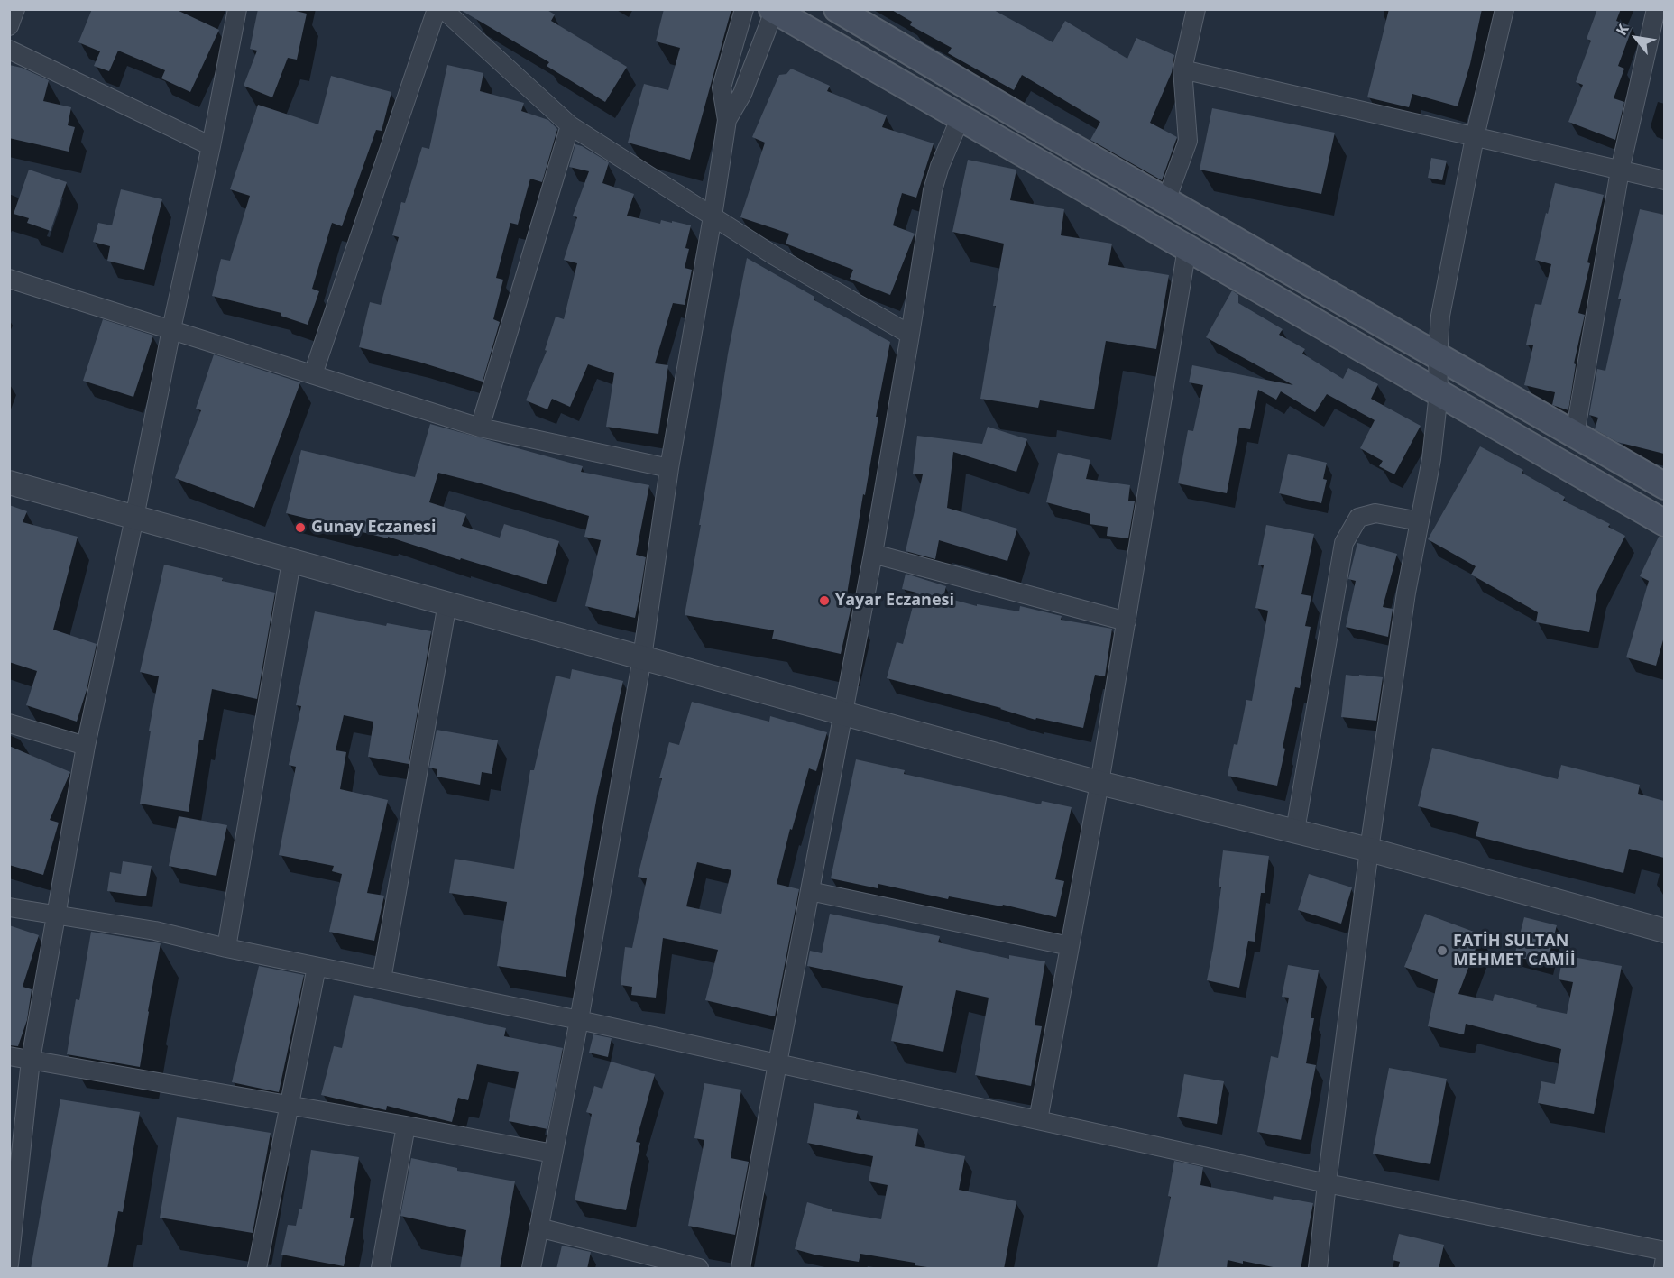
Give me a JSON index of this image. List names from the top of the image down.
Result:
{
  "places": ["Gunay Eczanesi", "Yayar Eczanesi", "FATİH SULTAN MEHMET CAMİİ"],
  "north": "top left"
}
